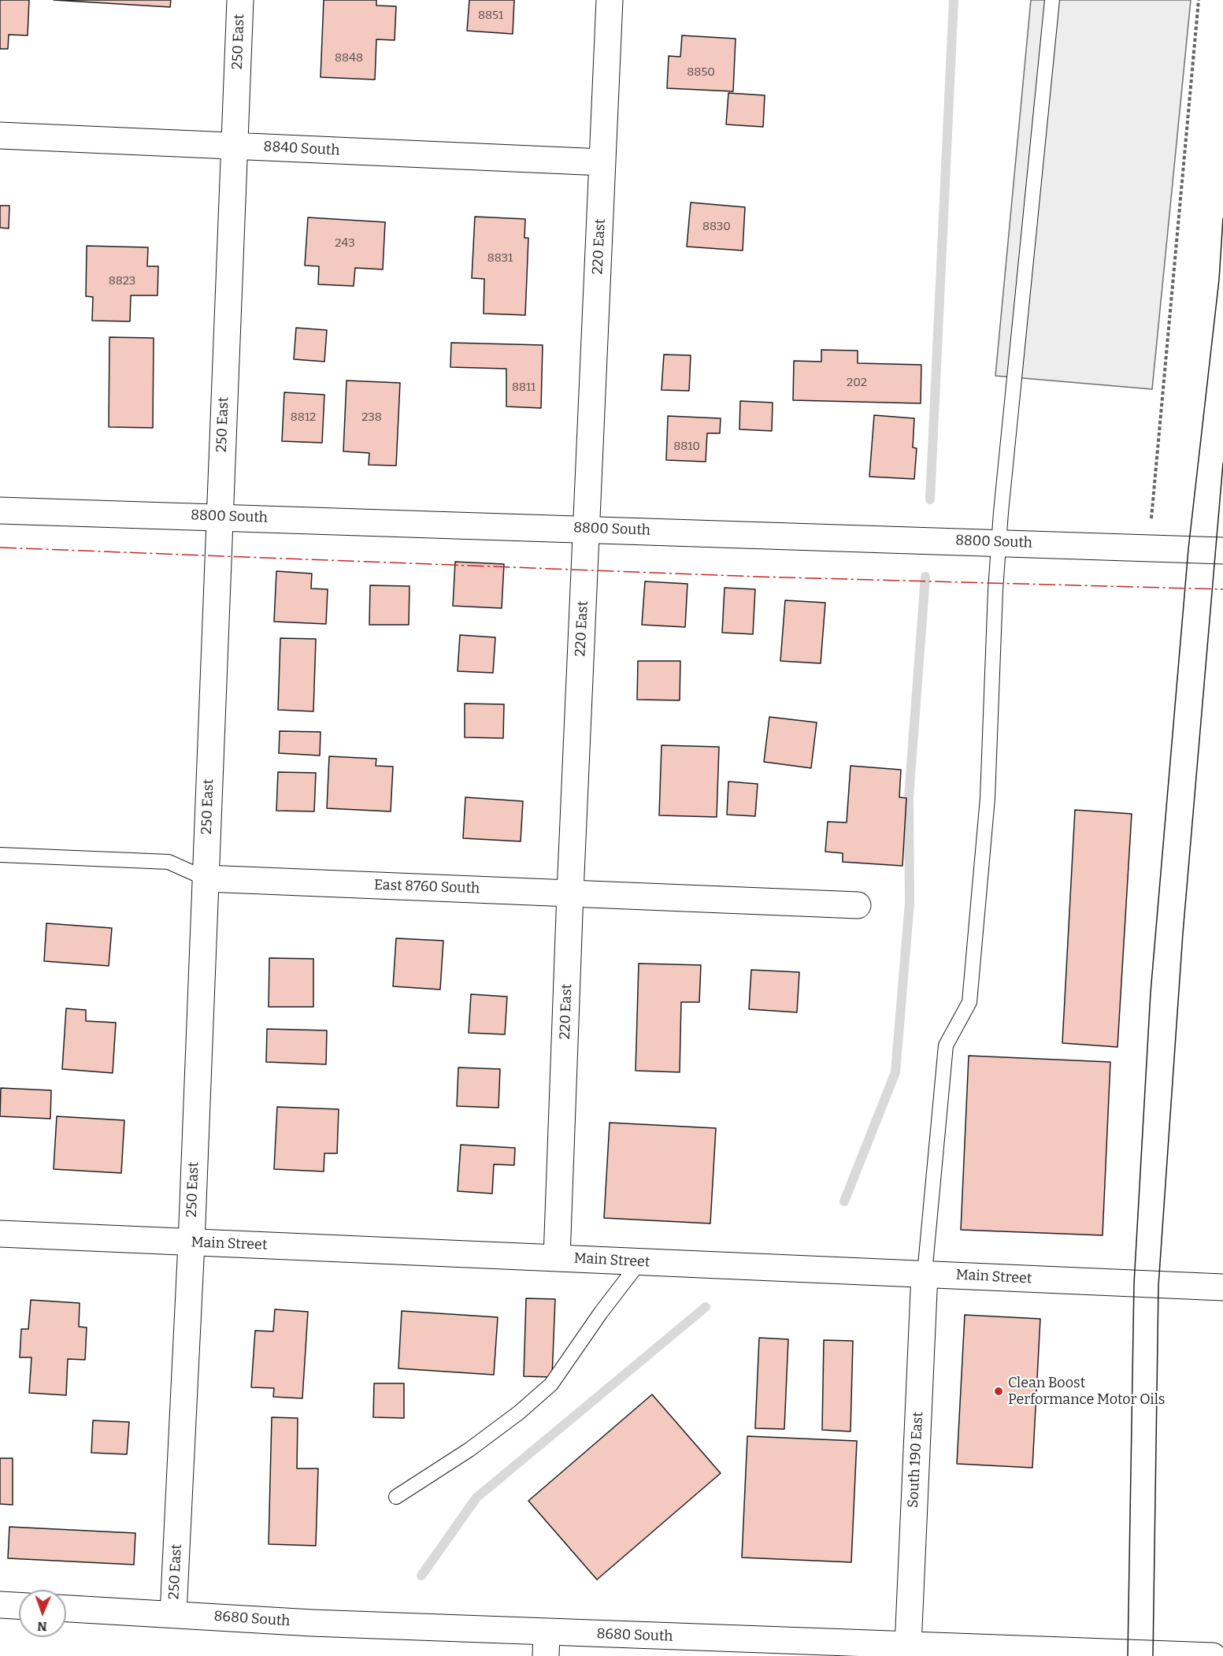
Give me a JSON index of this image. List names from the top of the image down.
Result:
{
  "streets": {
    "street": [
      "250 East",
      "8840 South",
      "220 East",
      "8800 South",
      "East 8760 South",
      "Main Street",
      "South 190 East",
      "8680 South"
    ]
  },
  "crossings": [
    ["250 East", "8840 South"],
    ["250 East", "8800 South"],
    ["250 East", "East 8760 South"],
    ["250 East", "Main Street"],
    ["250 East", "8680 South"],
    ["8840 South", "220 East"],
    ["220 East", "8800 South"],
    ["220 East", "East 8760 South"],
    ["220 East", "Main Street"],
    ["Main Street", "South 190 East"],
    ["South 190 East", "8680 South"]
  ],
  "places": ["Clean Boost Performance Motor Oils"],
  "house_numbers": [
    "8851",
    "8848",
    "8850",
    "8830",
    "243",
    "8831",
    "8823",
    "202",
    "8811",
    "8812",
    "238",
    "8810"
  ],
  "north": "bottom"
}
